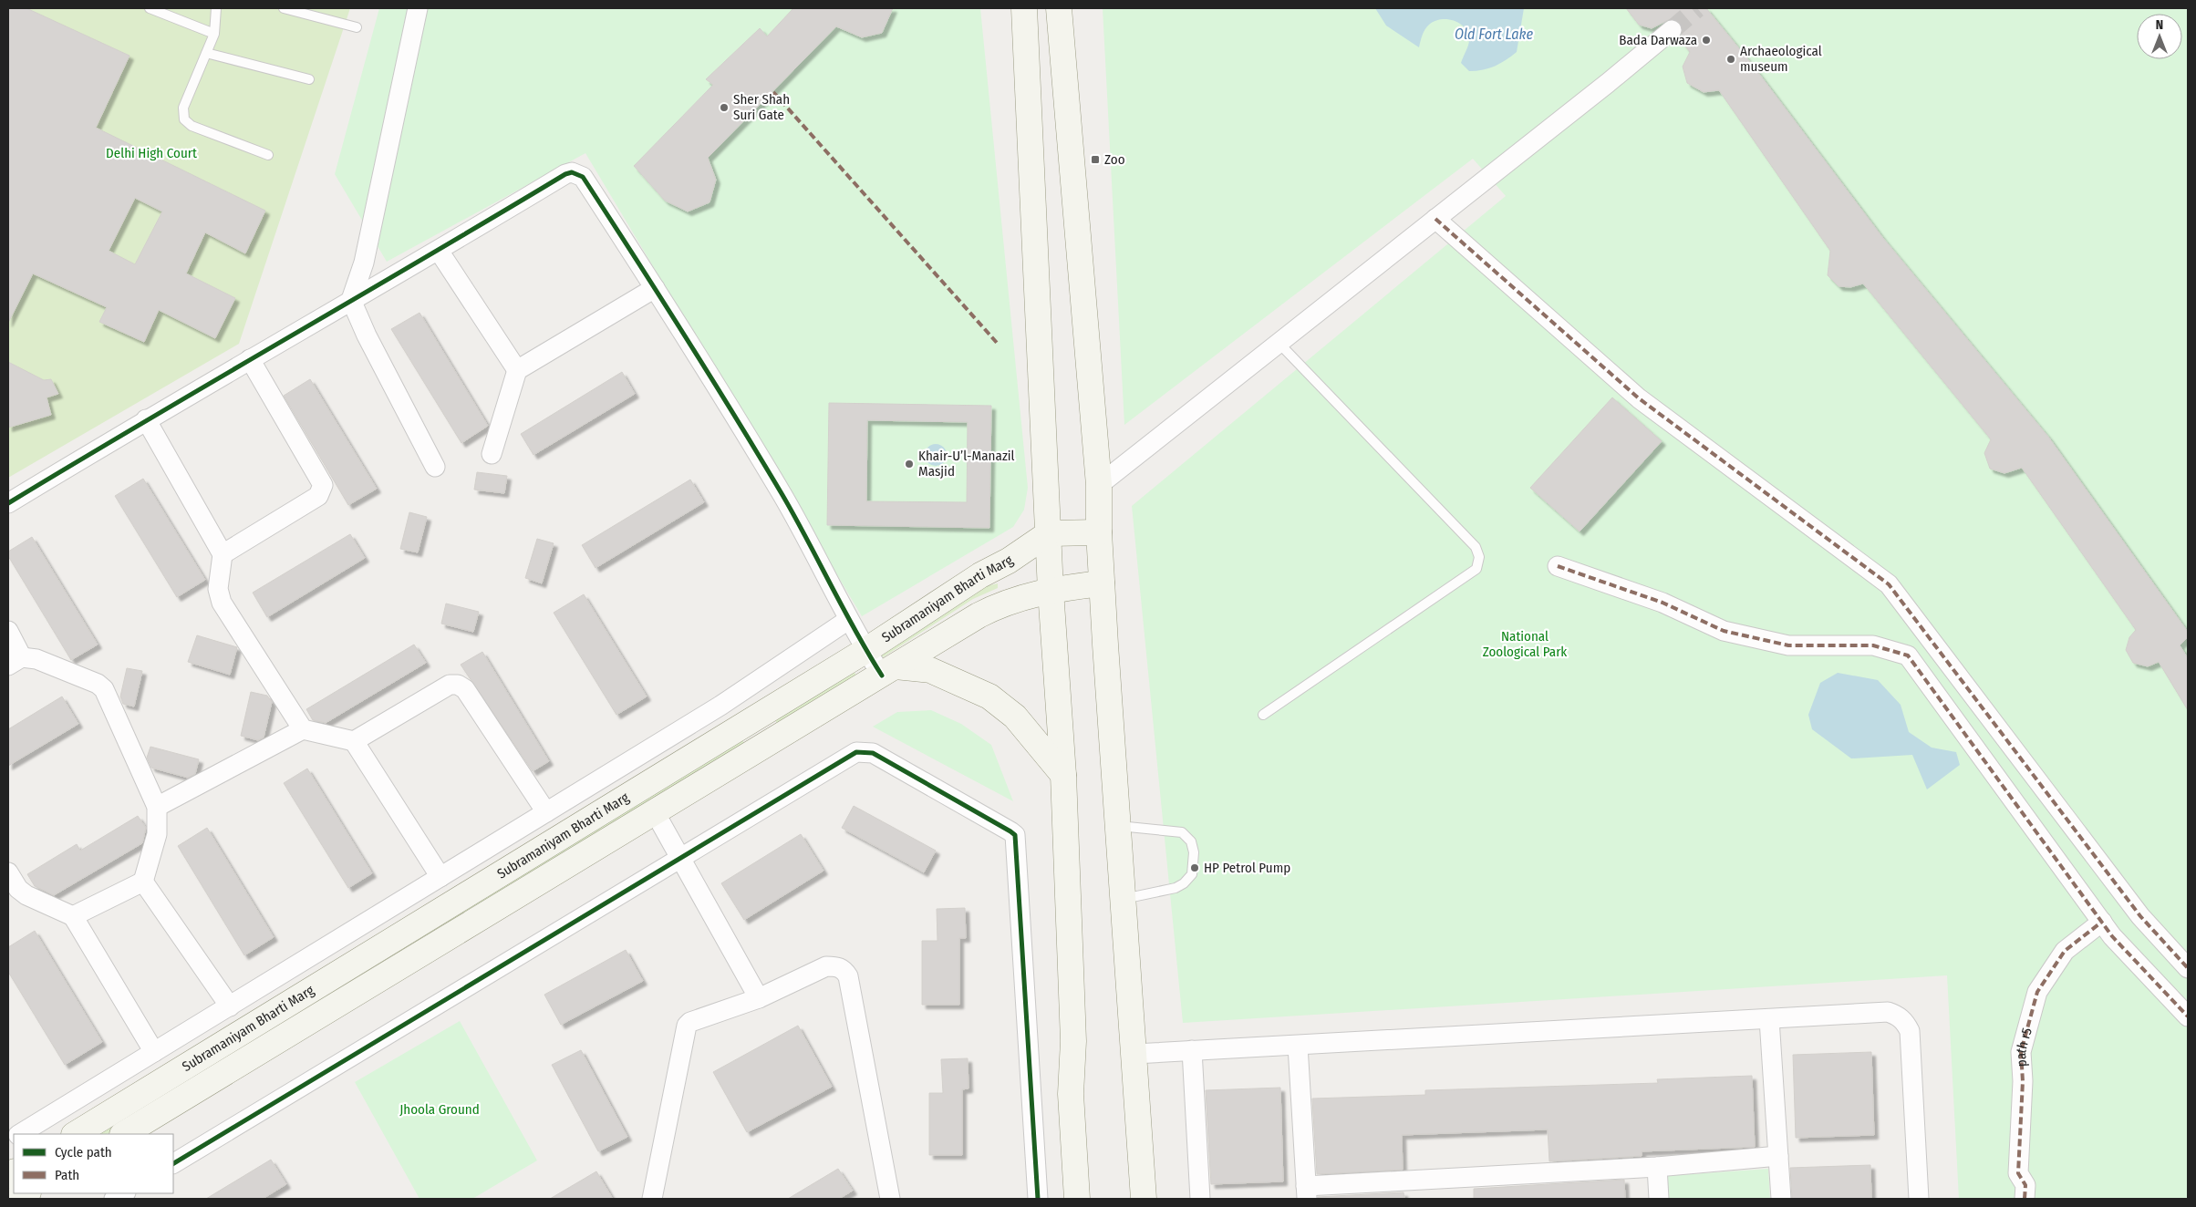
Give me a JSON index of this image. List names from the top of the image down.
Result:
{
  "streets": {
    "main road": ["Subramaniyam Bharti Marg"],
    "street": ["path r5"]
  },
  "water": ["Old Fort Lake"],
  "parks": ["Delhi High Court", "National Zoological Park", "Jhoola Ground"],
  "places": {
    "other": [
      "Bada Darwaza",
      "Archaeological museum",
      "Sher Shah Suri Gate",
      "Khair-U’l-Manazil Masjid",
      "HP Petrol Pump"
    ],
    "transit": ["Zoo"]
  },
  "legend": ["Cycle path", "Path"],
  "north": "top"
}
